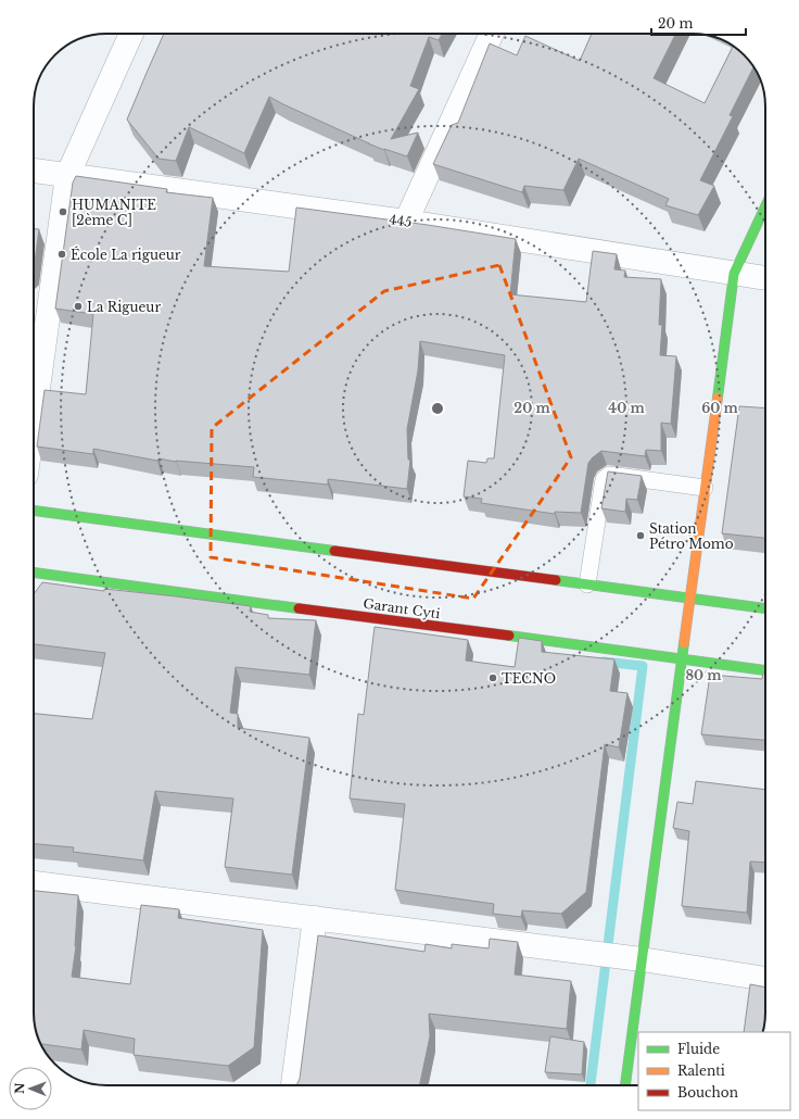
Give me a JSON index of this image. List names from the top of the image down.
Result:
{
  "streets": {
    "main road": ["Garant Cyti"],
    "street": ["445"]
  },
  "places": [
    "HUMANITE [2ème C]",
    "École La rigueur",
    "La Rigueur",
    "Station Pétro Momo",
    "TECNO"
  ],
  "legend": ["Fluide", "Ralenti", "Bouchon"],
  "scale_bar": "20 m",
  "north": "left",
  "rings": [
    "20 m",
    "40 m",
    "60 m",
    "80 m"
  ]
}
